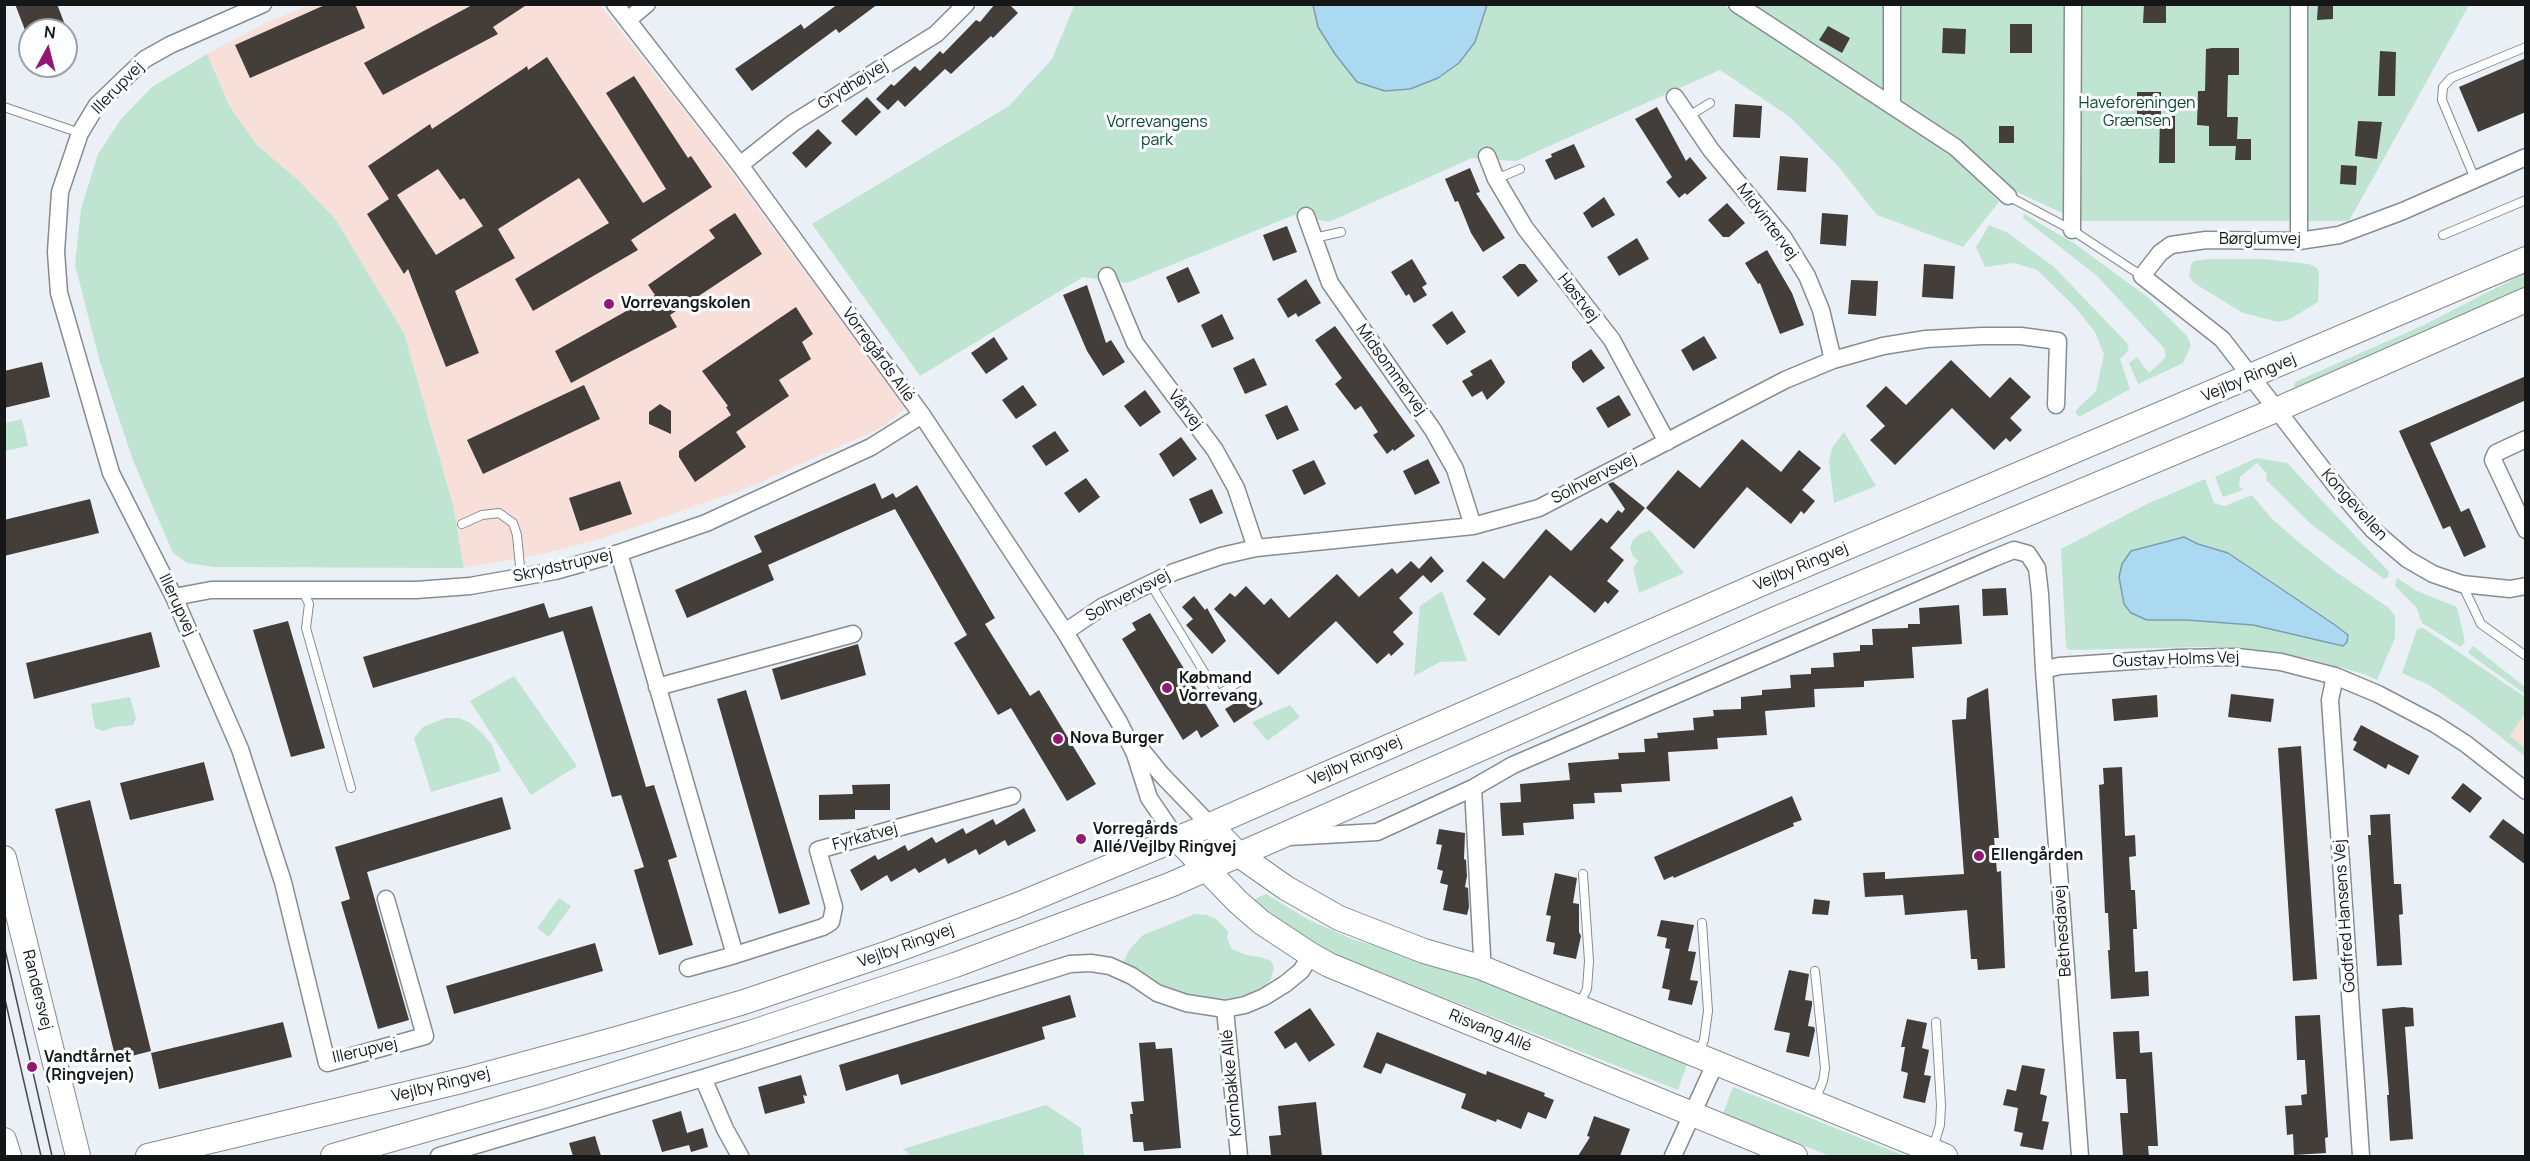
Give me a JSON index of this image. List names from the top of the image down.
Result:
{
  "streets": {
    "main road": ["Vejlby Ringvej", "Randersvej", "Risvang Allé"],
    "street": [
      "Grydhøjvej",
      "Illerupvej",
      "Midvintervej",
      "Børglumvej",
      "Høstvej",
      "Vorregårds Allé",
      "Midsommervej",
      "Vårvej",
      "Solhvervsvej",
      "Kongevellen",
      "Skrydstrupvej",
      "Gustav Holms Vej",
      "Fyrkatvej",
      "Godfred Hansens Vej",
      "Bethesdavej",
      "Kornbakke Allé"
    ]
  },
  "crossings": [
    ["Grydhøjvej", "Vorregårds Allé"],
    ["Illerupvej", "Skrydstrupvej"],
    ["Midvintervej", "Solhvervsvej"],
    ["Høstvej", "Solhvervsvej"],
    ["Vorregårds Allé", "Vejlby Ringvej"],
    ["Vorregårds Allé", "Solhvervsvej"],
    ["Vorregårds Allé", "Skrydstrupvej"],
    ["Vorregårds Allé", "Risvang Allé"],
    ["Midsommervej", "Solhvervsvej"],
    ["Vejlby Ringvej", "Kongevellen"],
    ["Vejlby Ringvej", "Gustav Holms Vej"],
    ["Vejlby Ringvej", "Bethesdavej"],
    ["Vejlby Ringvej", "Risvang Allé"],
    ["Vårvej", "Solhvervsvej"],
    ["Gustav Holms Vej", "Godfred Hansens Vej"],
    ["Gustav Holms Vej", "Bethesdavej"]
  ],
  "parks": ["Haveforeningen Grænsen", "Vorrevangens park"],
  "places": [
    "Vorrevangskolen",
    "Købmand Vorrevang",
    "Nova Burger",
    "Vorregårds Allé/Vejlby Ringvej",
    "Ellengården",
    "Vandtårnet (Ringvejen)"
  ],
  "north": "top"
}
